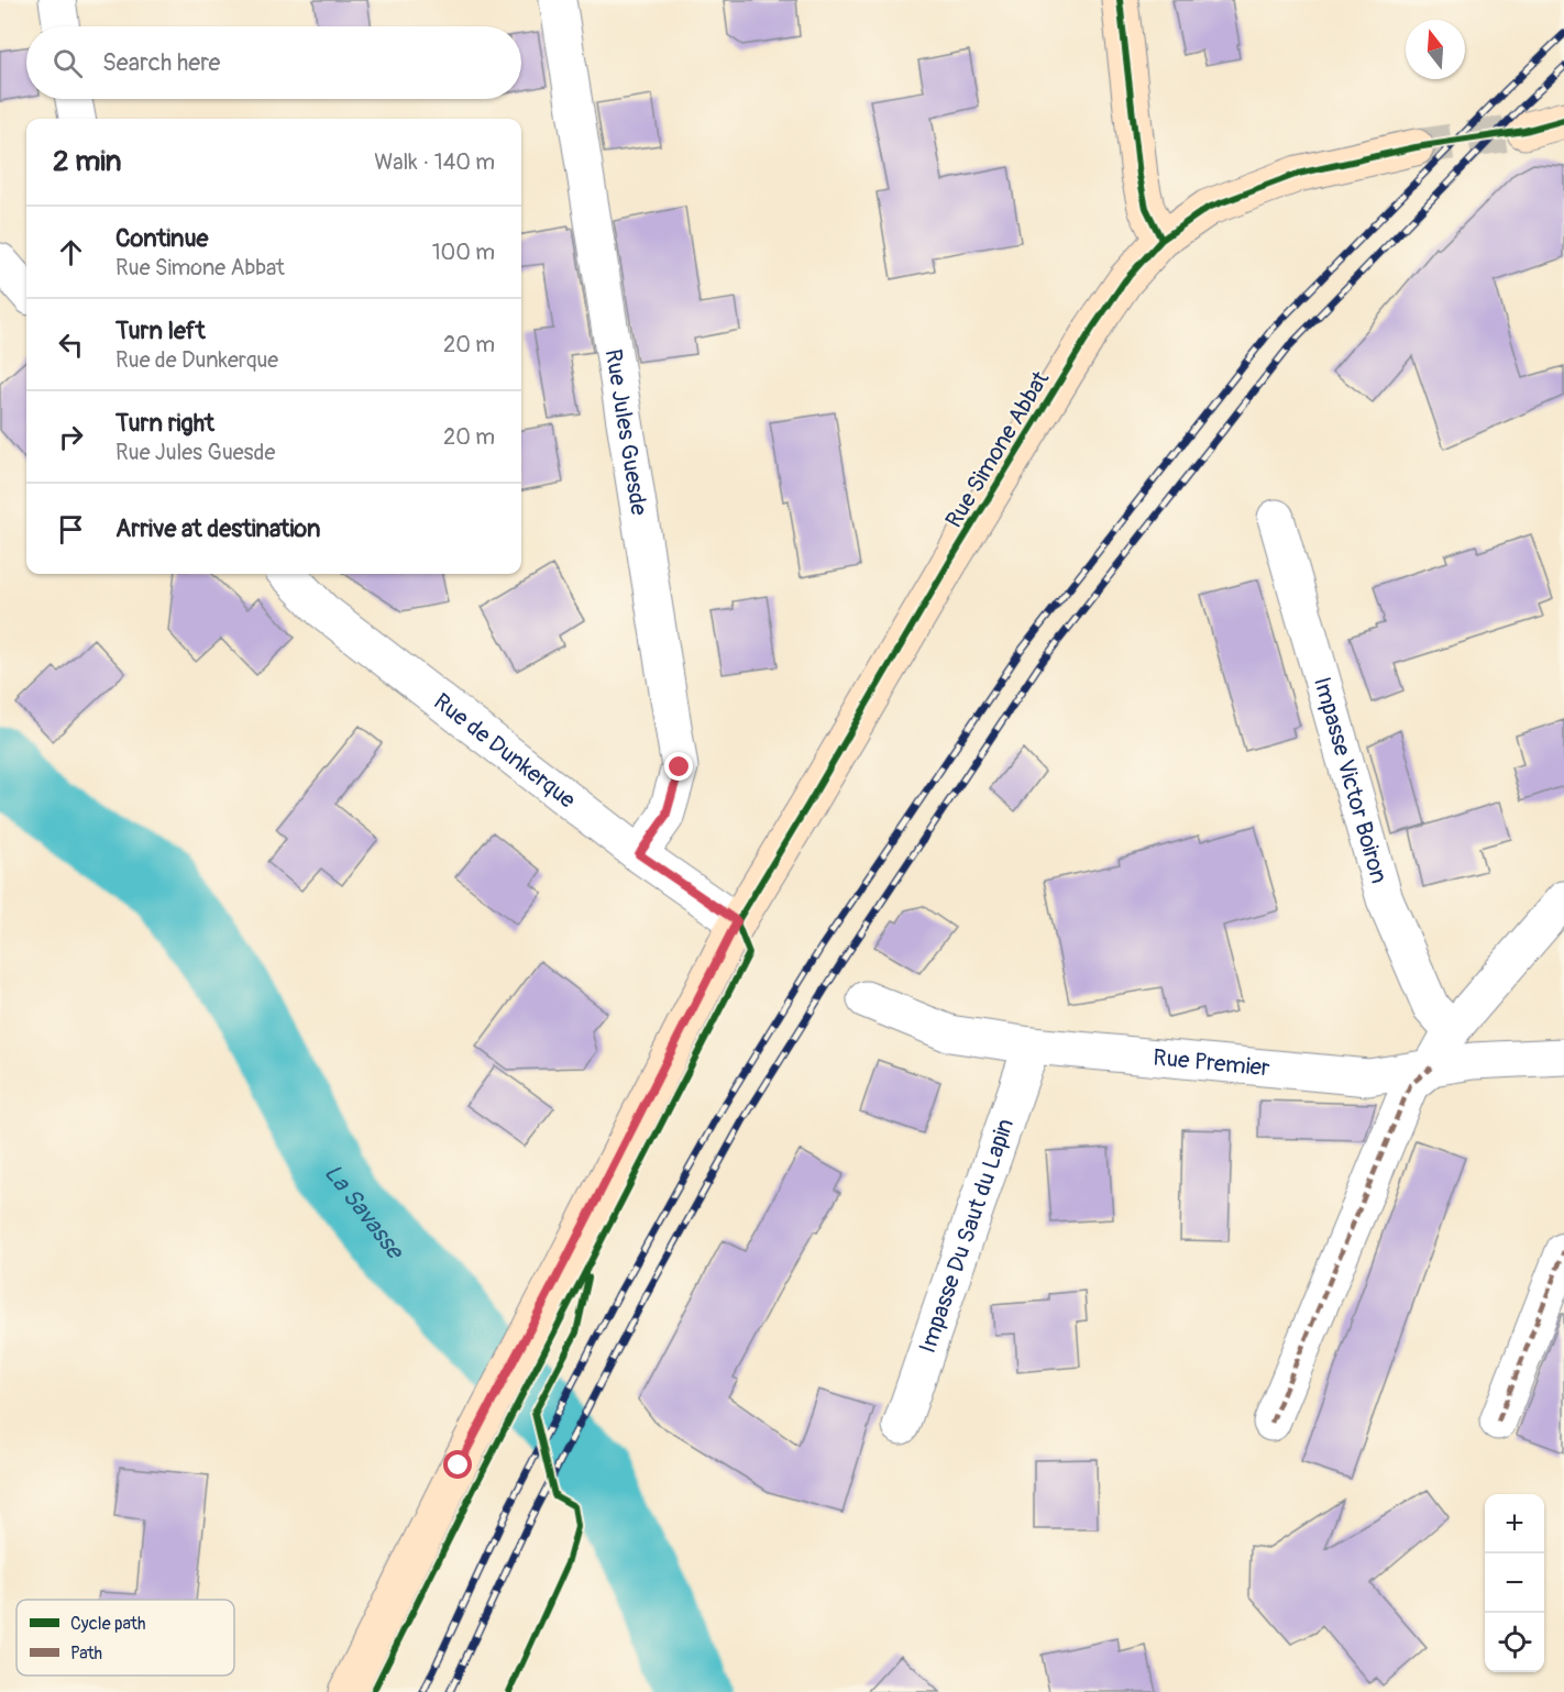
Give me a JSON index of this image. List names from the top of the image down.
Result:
{
  "streets": {
    "main road": ["Rue Simone Abbat"],
    "street": [
      "Rue Jules Guesde",
      "Rue de Dunkerque",
      "Impasse Victor Boiron",
      "Rue Premier",
      "Impasse Du Saut du Lapin"
    ]
  },
  "crossings": [
    ["Rue Jules Guesde", "Rue de Dunkerque"],
    ["Rue Simone Abbat", "Rue de Dunkerque"],
    ["Rue Premier", "Impasse Du Saut du Lapin"]
  ],
  "water": ["La Savasse"],
  "legend": ["Cycle path", "Path"],
  "north": "top",
  "page": {
    "search": "Search here",
    "heading": ["2 min", "Walk · 140 m"],
    "list": [
      ["Continue", "Rue Simone Abbat", "100 m"],
      ["Turn left", "Rue de Dunkerque", "20 m"],
      ["Turn right", "Rue Jules Guesde", "20 m"],
      "Arrive at destination"
    ],
    "map_buttons": ["+", "−"]
  }
}
